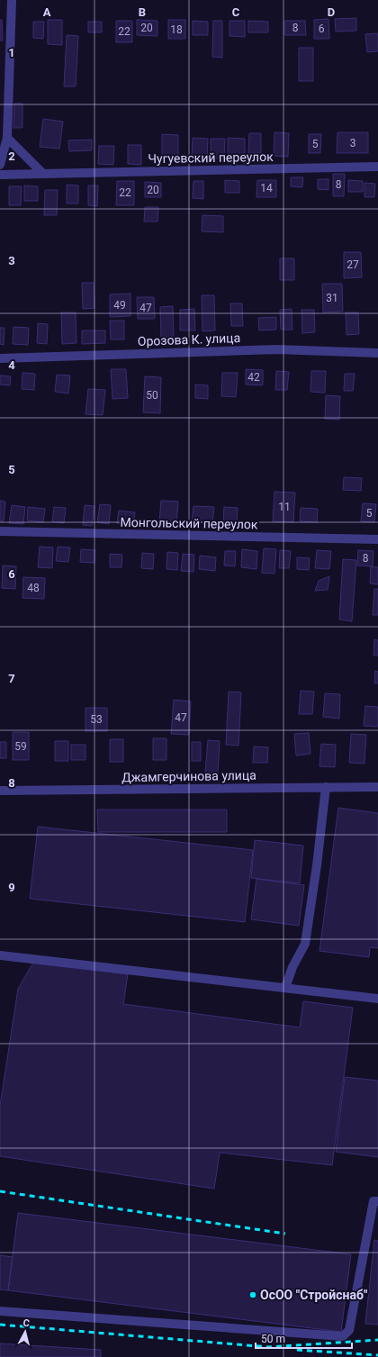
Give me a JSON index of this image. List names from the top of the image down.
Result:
{
  "streets": {
    "street": [
      "Чугуевский переулок",
      "Орозова К. улица",
      "Монгольский переулок",
      "Джамгерчинова улица"
    ]
  },
  "places": ["ОсОО \"Стройснаб\""],
  "house_numbers": [
    "20",
    "8",
    "6",
    "18",
    "22",
    "3",
    "5",
    "8",
    "14",
    "20",
    "22",
    "27",
    "31",
    "49",
    "47",
    "42",
    "50",
    "11",
    "5",
    "8",
    "48",
    "47",
    "53",
    "59"
  ],
  "scale_bar": "50 m",
  "north": "top",
  "grid": {
    "columns": [
      "A",
      "B",
      "C",
      "D"
    ],
    "rows": [
      "1",
      "2",
      "3",
      "4",
      "5",
      "6",
      "7",
      "8",
      "9"
    ]
  }
}
